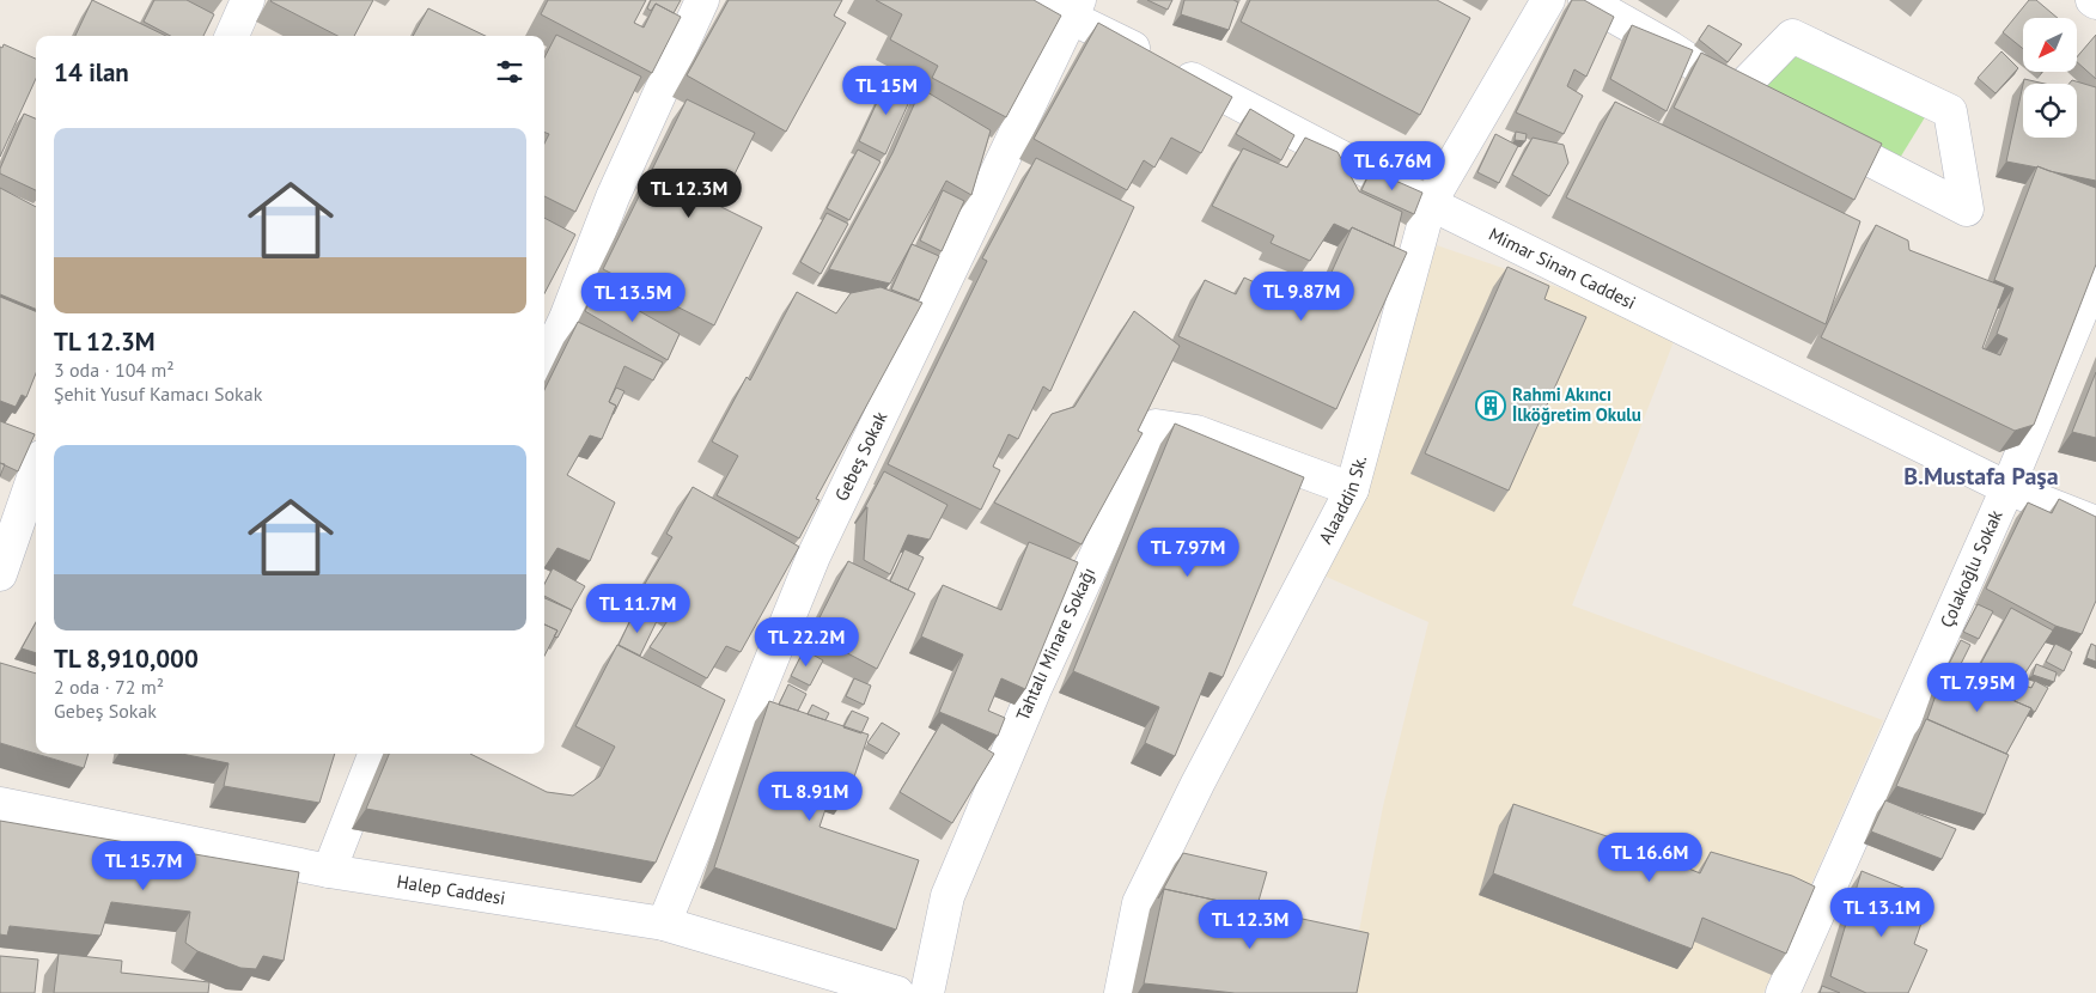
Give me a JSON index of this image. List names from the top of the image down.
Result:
{
  "streets": {
    "street": [
      "Mimar Sinan Caddesi",
      "Gebeş Sokak",
      "Alaaddin Sk.",
      "Çolakoğlu Sokak",
      "Tahtalı Minare Sokağı",
      "Halep Caddesi"
    ]
  },
  "crossings": [
    ["Mimar Sinan Caddesi", "Gebeş Sokak"],
    ["Mimar Sinan Caddesi", "Alaaddin Sk."],
    ["Mimar Sinan Caddesi", "Çolakoğlu Sokak"],
    ["Gebeş Sokak", "Halep Caddesi"],
    ["Alaaddin Sk.", "Tahtalı Minare Sokağı"]
  ],
  "districts": ["B.Mustafa Paşa"],
  "places": {
    "building": ["Rahmi Akıncı İlköğretim Okulu"]
  },
  "north": "bottom left",
  "page": {
    "heading": "14 ilan",
    "price": [
      "TL 15M",
      "TL 6.76M",
      "TL 12.3M",
      "TL 9.87M",
      "TL 13.5M",
      "TL 7.97M",
      "TL 11.7M",
      "TL 22.2M",
      "TL 7.95M",
      "TL 8.91M",
      "TL 16.6M",
      "TL 15.7M",
      "TL 13.1M",
      "TL 12.3M"
    ],
    "list": [
      {
        "name": "TL 12.3M",
        "note": "3 oda · 104 m² · Şehit Yusuf Kamacı Sokak"
      },
      {
        "name": "TL 8,910,000",
        "note": "2 oda · 72 m² · Gebeş Sokak"
      }
    ]
  }
}
